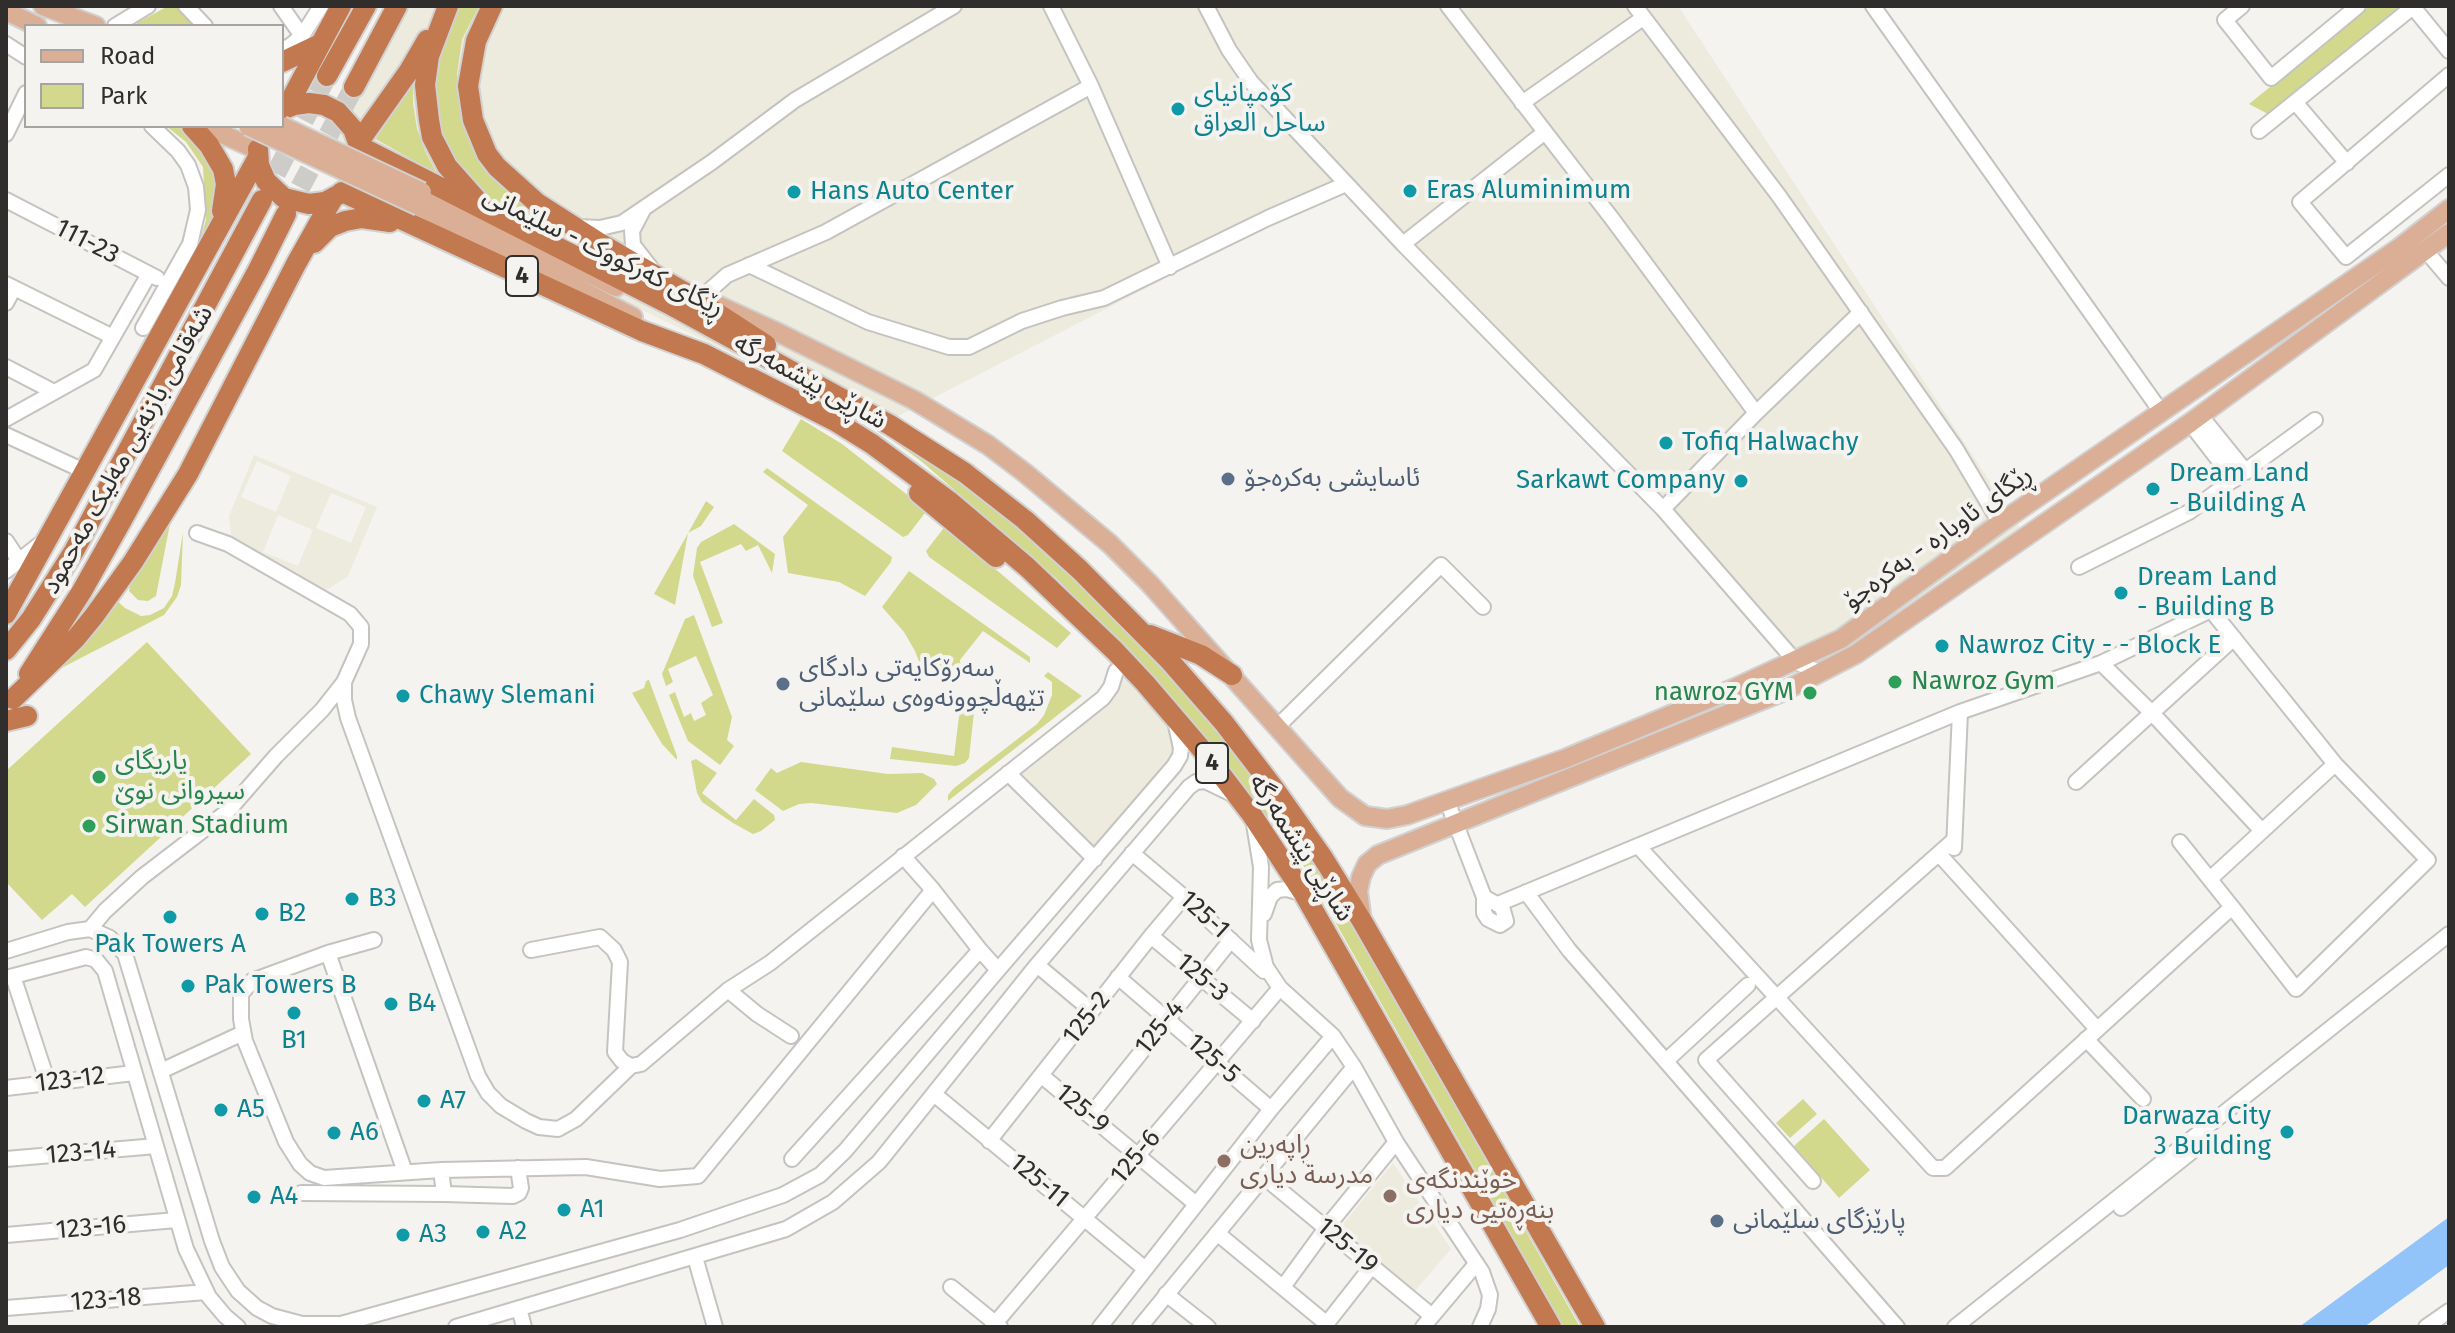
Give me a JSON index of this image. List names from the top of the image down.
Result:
{
  "streets": {
    "highway": ["4", "شاڕێی پێشمەرگە", "شەقامی بازنەیی مەلیک مەحمود"],
    "main road": ["ڕێگای کەرکووک - سلێمانی", "ڕێگای ئاوبارە - بەکرەجۆ"],
    "street": [
      "111-23",
      "125-1",
      "125-3",
      "125-2",
      "125-4",
      "125-5",
      "123-12",
      "125-9",
      "123-14",
      "125-6",
      "125-11",
      "123-16",
      "125-19",
      "123-18"
    ]
  },
  "crossings": [
    ["ڕێگای کەرکووک - سلێمانی", "4"],
    ["ڕێگای کەرکووک - سلێمانی", "شاڕێی پێشمەرگە"],
    ["4", "شاڕێی پێشمەرگە"],
    ["125-1", "125-2"],
    ["125-1", "125-4"],
    ["125-1", "125-6"],
    ["125-3", "125-2"],
    ["125-3", "125-4"],
    ["125-3", "125-6"],
    ["125-2", "125-5"],
    ["125-2", "125-9"],
    ["125-2", "125-11"],
    ["125-4", "125-5"],
    ["125-4", "125-9"],
    ["125-5", "125-6"],
    ["125-9", "125-6"],
    ["125-6", "125-11"]
  ],
  "places": [
    "کۆمپانیای ساحل العراق",
    "Eras Aluminimum",
    "Hans Auto Center",
    "Tofiq Halwachy",
    "ئاسایشی بەکرەجۆ",
    "Sarkawt Company",
    "Dream Land - Building A",
    "Dream Land - Building B",
    "Nawroz City - - Block E",
    "Nawroz Gym",
    "سەرۆکایەتی دادگای تێهەڵچوونەوەی سلێمانی",
    "nawroz GYM",
    "Chawy Slemani",
    "یاریگای سیروانی نوێ",
    "Sirwan Stadium",
    "B3",
    "B2",
    "Pak Towers A",
    "Pak Towers B",
    "B4",
    "B1",
    "A7",
    "A5",
    "Darwaza City 3 Building",
    "A6",
    "ڕاپەڕین مدرسة ديارى",
    "خوێندنگەی بنەڕەتیی دیاری",
    "A4",
    "A1",
    "پارێزگای سلێمانی",
    "A2",
    "A3"
  ],
  "legend": ["Road", "Park"]
}
